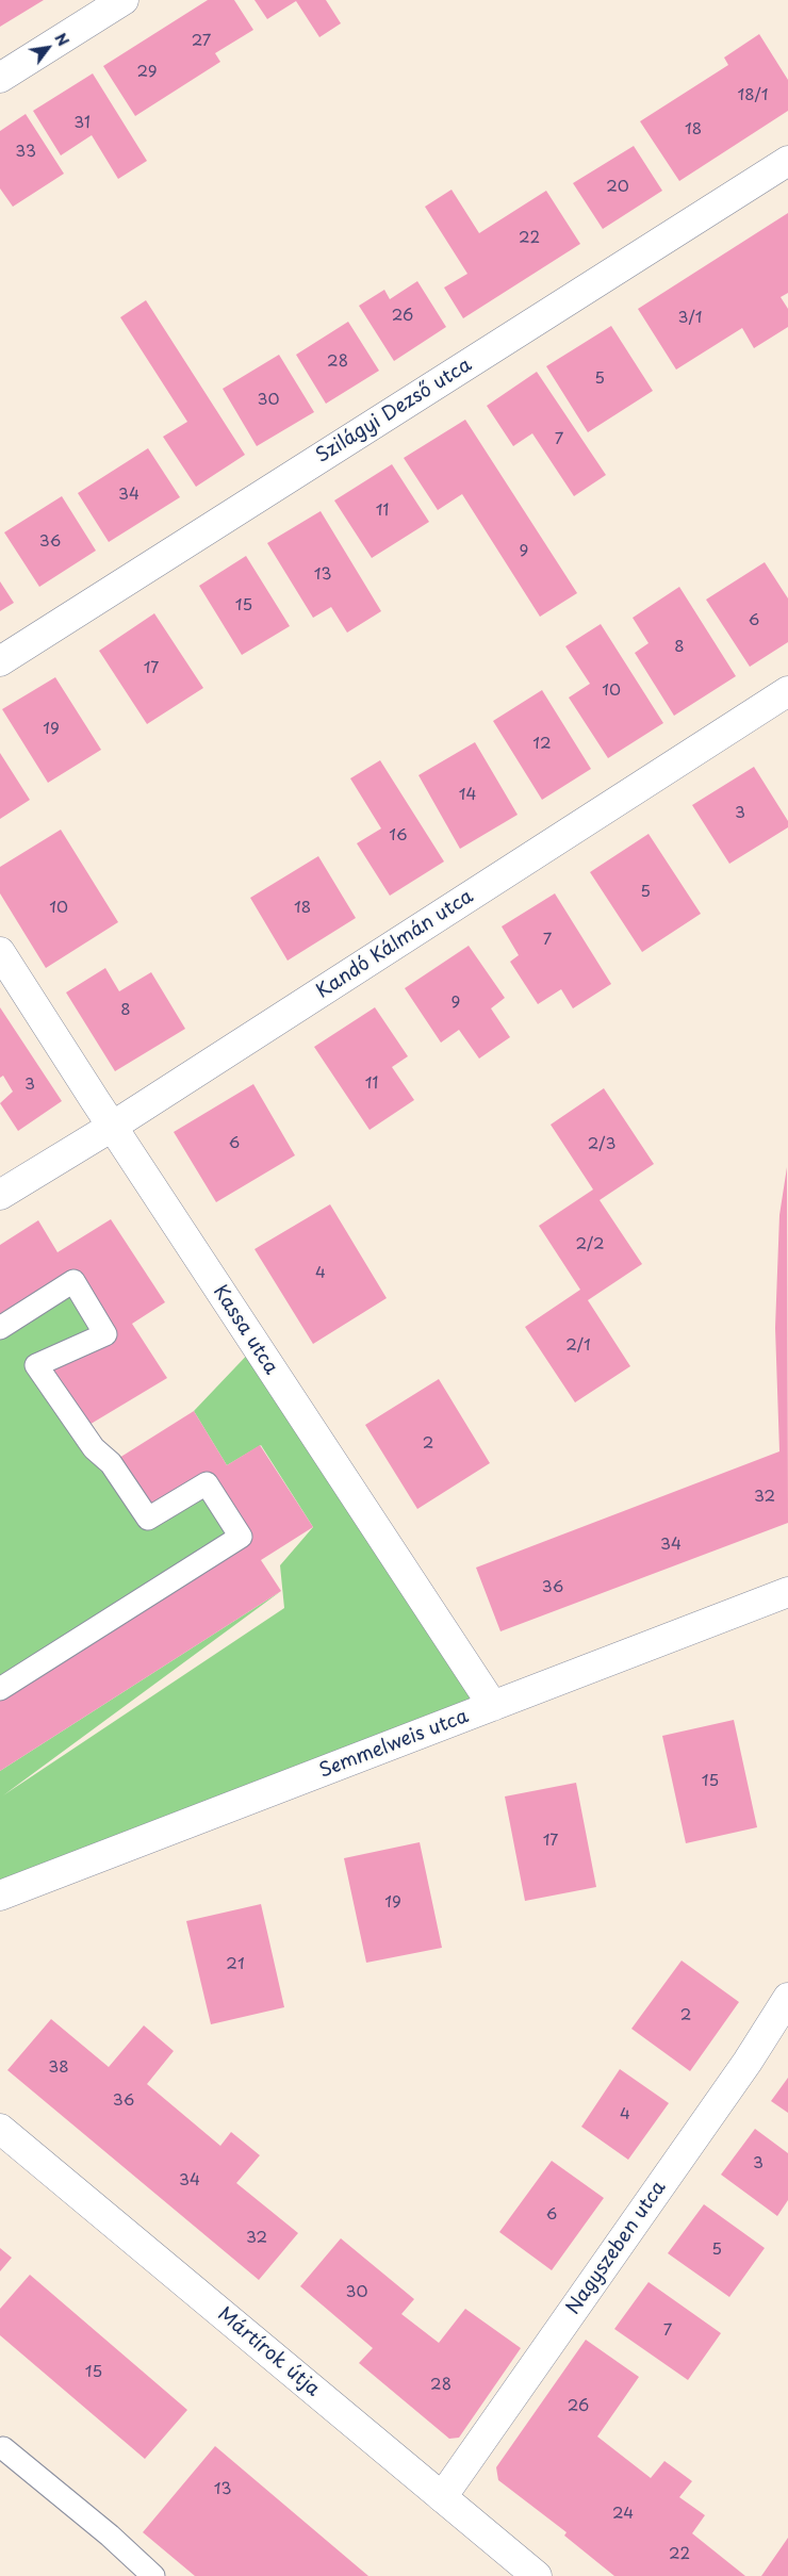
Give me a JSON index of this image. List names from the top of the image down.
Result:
{
  "streets": {
    "street": [
      "Szilágyi Dezső utca",
      "Kandó Kálmán utca",
      "Kassa utca",
      "Semmelweis utca",
      "Nagyszeben utca",
      "Mártírok útja"
    ]
  },
  "crossings": [
    ["Kandó Kálmán utca", "Kassa utca"],
    ["Kassa utca", "Semmelweis utca"],
    ["Nagyszeben utca", "Mártírok útja"]
  ],
  "house_numbers": [
    "27",
    "29",
    "18/1",
    "31",
    "18",
    "33",
    "20",
    "22",
    "26",
    "3/1",
    "28",
    "5",
    "30",
    "7",
    "34",
    "11",
    "36",
    "9",
    "13",
    "15",
    "6",
    "8",
    "17",
    "10",
    "19",
    "12",
    "14",
    "3",
    "16",
    "5",
    "10",
    "18",
    "7",
    "9",
    "8",
    "11",
    "3",
    "6",
    "2/3",
    "2/2",
    "4",
    "2/1",
    "2",
    "32",
    "34",
    "36",
    "15",
    "17",
    "19",
    "21",
    "2",
    "38",
    "36",
    "4",
    "3",
    "34",
    "6",
    "32",
    "5",
    "30",
    "7",
    "15",
    "28",
    "26",
    "13",
    "24",
    "22"
  ],
  "north": "top right"
}
